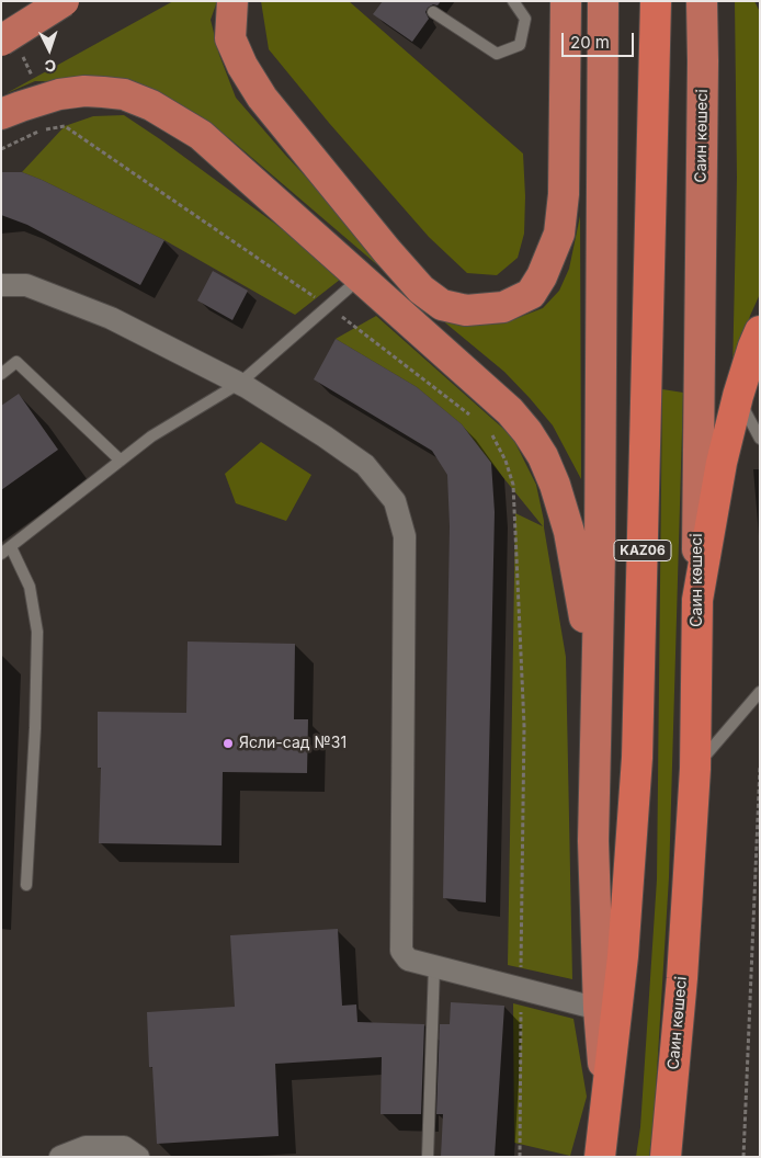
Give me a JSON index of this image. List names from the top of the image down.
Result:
{
  "streets": {
    "highway": ["Саин көшесі", "KАZ06"]
  },
  "places": ["Ясли-сад №31"],
  "scale_bar": "20 m",
  "north": "bottom"
}
